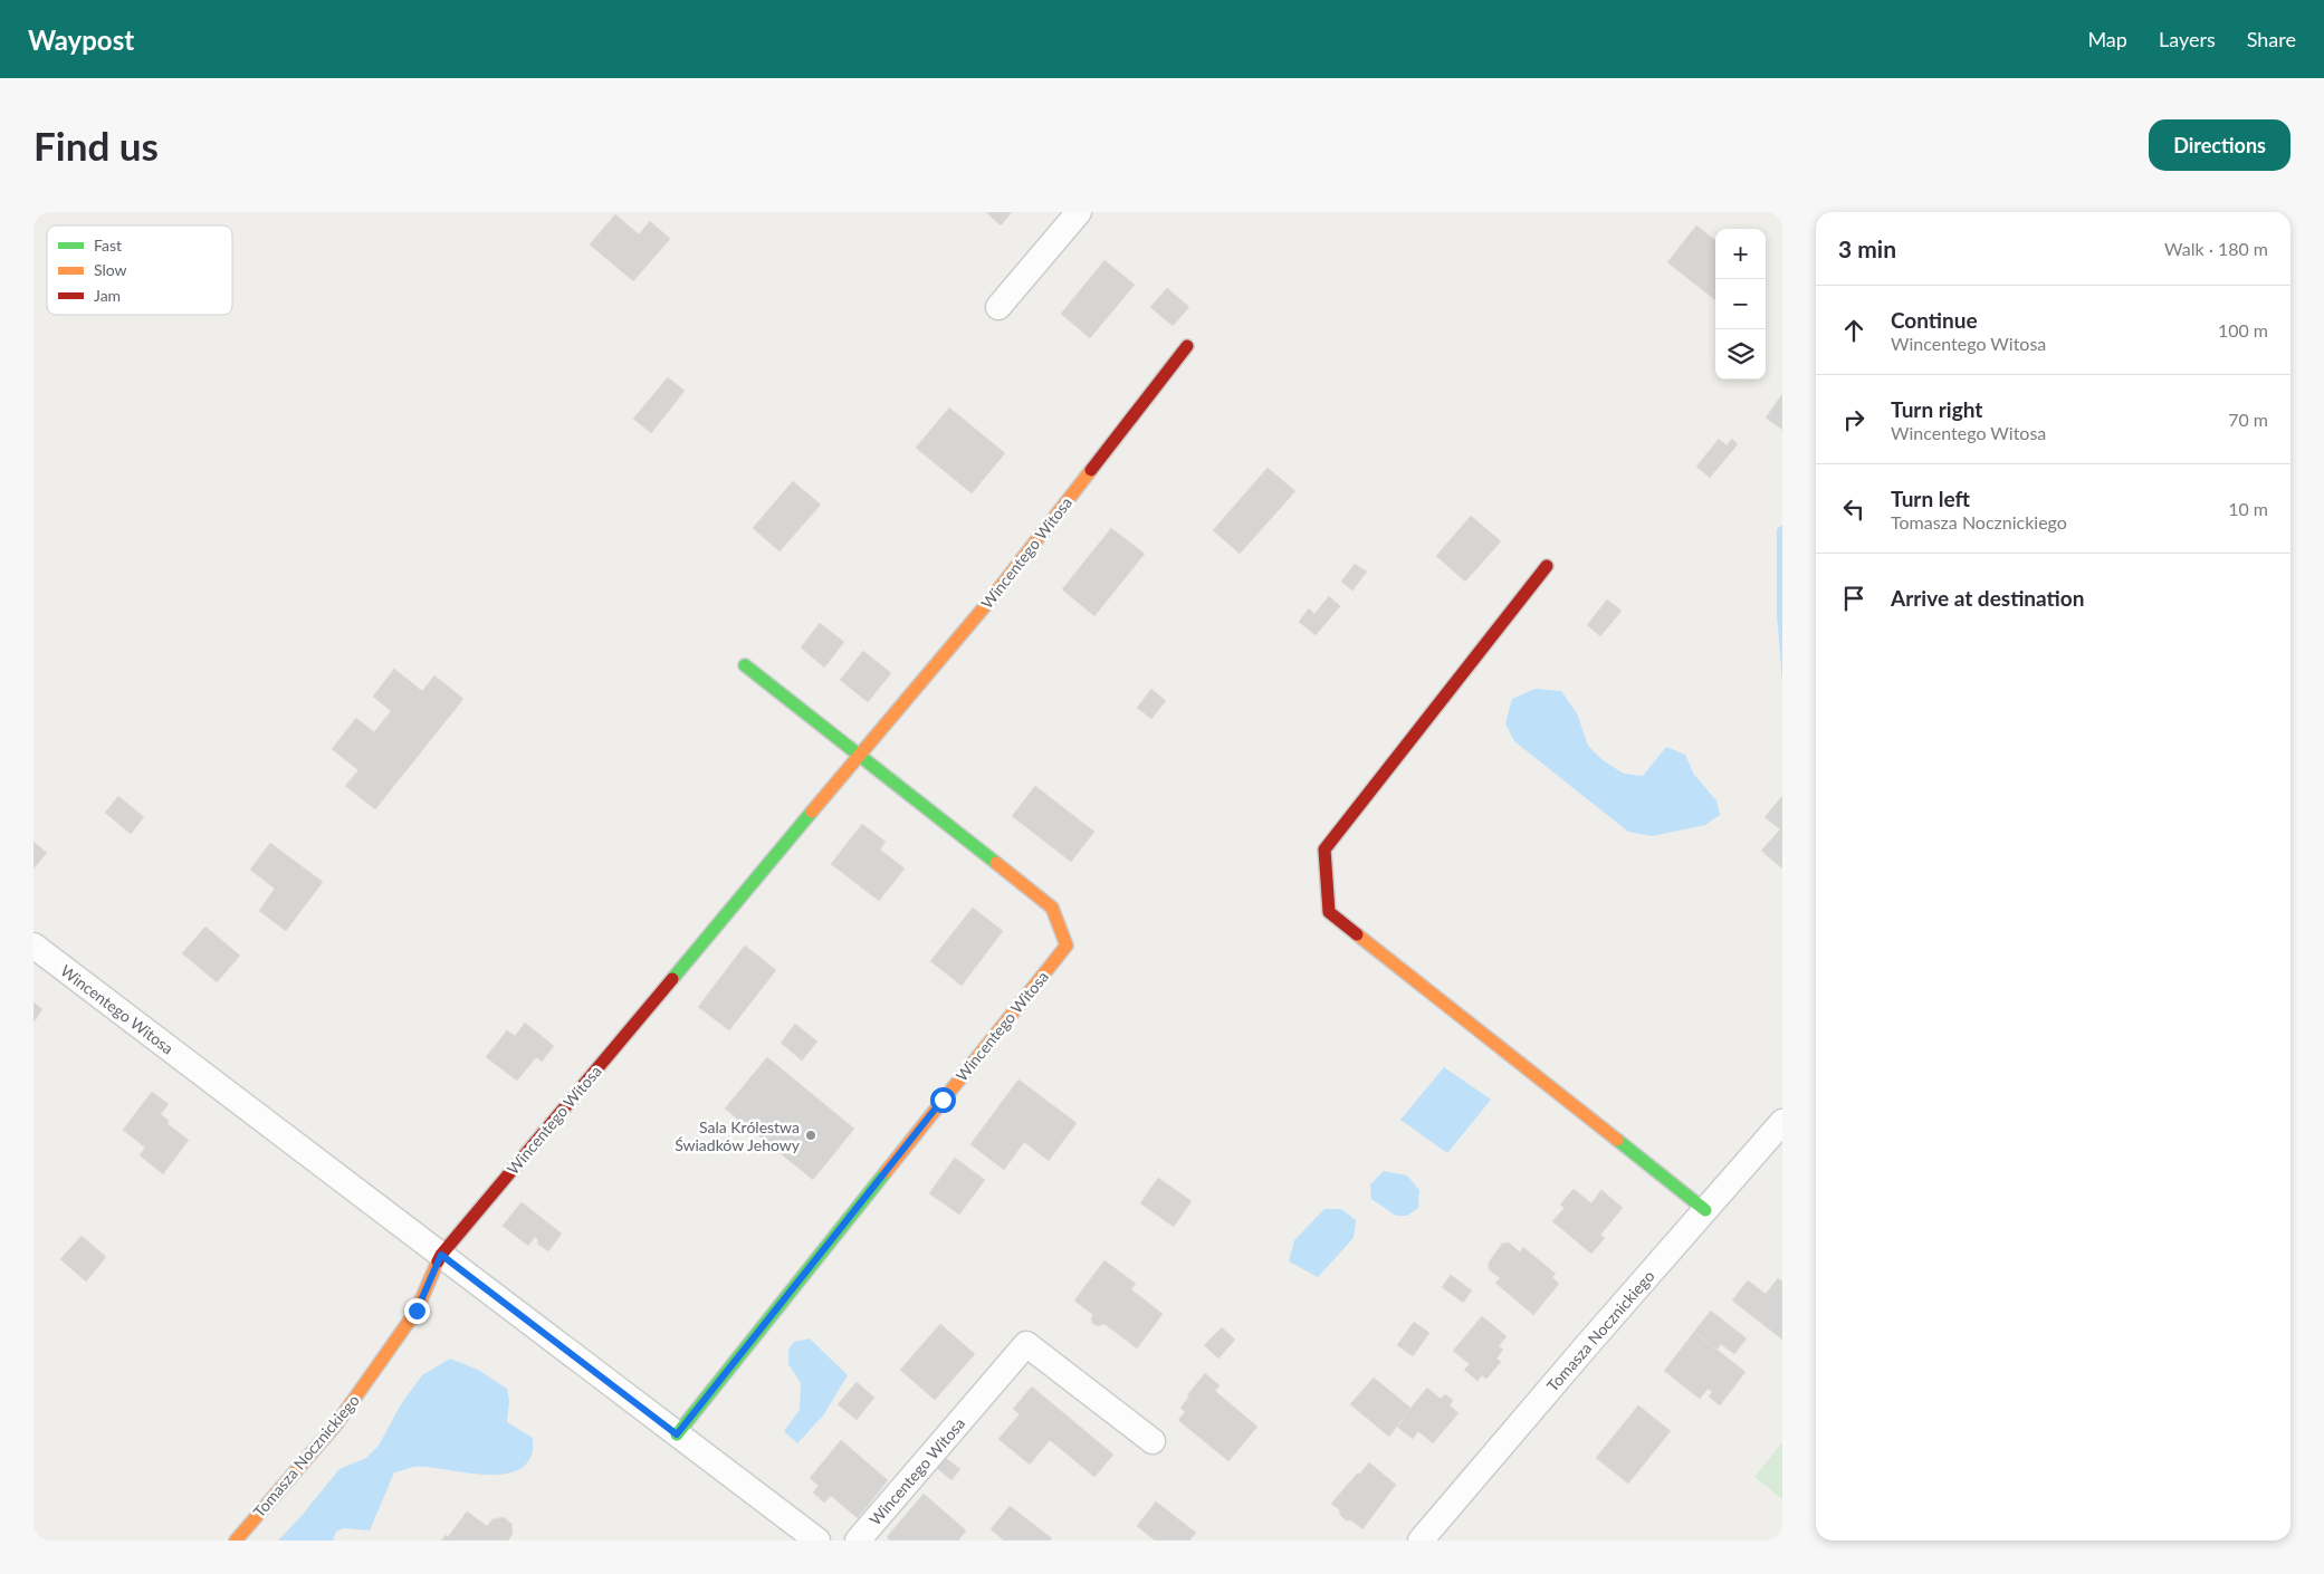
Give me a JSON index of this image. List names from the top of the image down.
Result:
{
  "streets": {
    "street": ["Wincentego Witosa", "Tomasza Nocznickiego"]
  },
  "crossings": [
    ["Wincentego Witosa", "Tomasza Nocznickiego"]
  ],
  "places": ["Sala Królestwa Świadków Jehowy"],
  "legend": ["Fast", "Slow", "Jam"],
  "page": {
    "header": "Waypost",
    "nav": ["Map", "Layers", "Share"],
    "buttons": "Directions",
    "title": "Find us",
    "heading": ["3 min", "Walk · 180 m"],
    "map_buttons": ["+", "−"],
    "list": [
      ["Continue", "Wincentego Witosa", "100 m"],
      ["Turn right", "Wincentego Witosa", "70 m"],
      ["Turn left", "Tomasza Nocznickiego", "10 m"],
      "Arrive at destination"
    ]
  }
}
